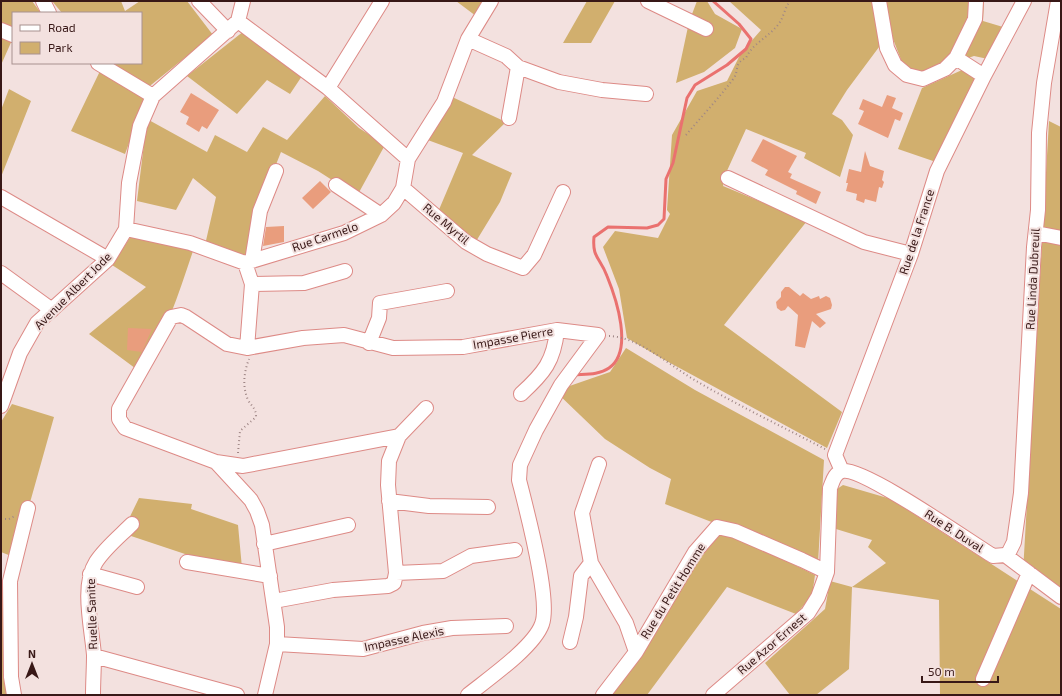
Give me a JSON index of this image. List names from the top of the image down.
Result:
{
  "streets": {
    "street": [
      "Rue Myrtil",
      "Rue de la France",
      "Rue Carmelo",
      "Rue Linda Dubreuil",
      "Avenue Albert Jode",
      "Impasse Pierre",
      "Rue B. Duval",
      "Rue du Petit Homme",
      "Ruelle Sanite",
      "Impasse Alexis",
      "Rue Azor Ernest"
    ]
  },
  "crossings": [
    ["Rue Myrtil", "Rue Carmelo"],
    ["Rue Linda Dubreuil", "Rue B. Duval"],
    ["Rue B. Duval", "Rue Azor Ernest"],
    ["Rue du Petit Homme", "Rue Azor Ernest"]
  ],
  "legend": ["Road", "Park"],
  "scale_bar": "50 m",
  "north": "top"
}
